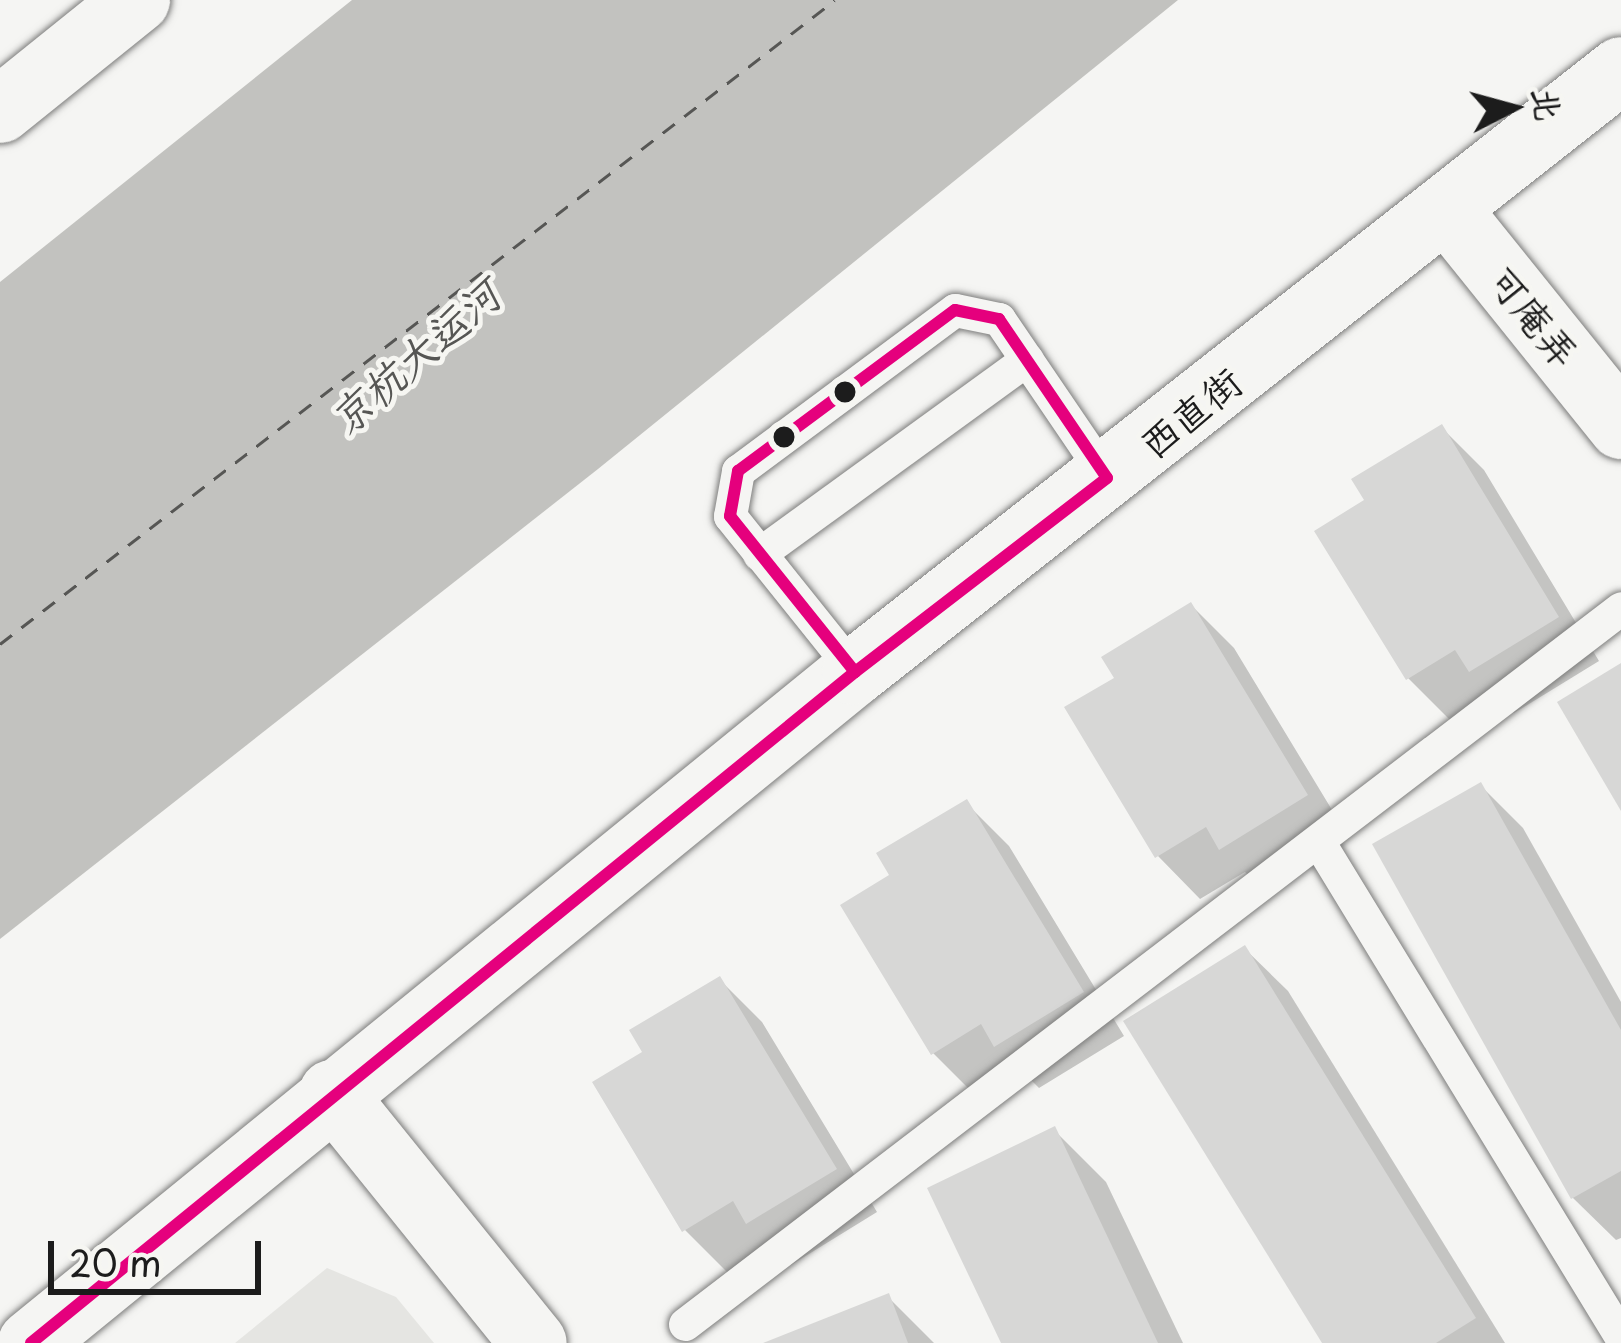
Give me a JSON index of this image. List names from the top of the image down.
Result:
{
  "streets": {
    "street": ["可庵弄", "西直街"]
  },
  "crossings": [
    ["可庵弄", "西直街"]
  ],
  "water": ["京杭大运河"],
  "scale_bar": "20 m",
  "north": "right"
}
